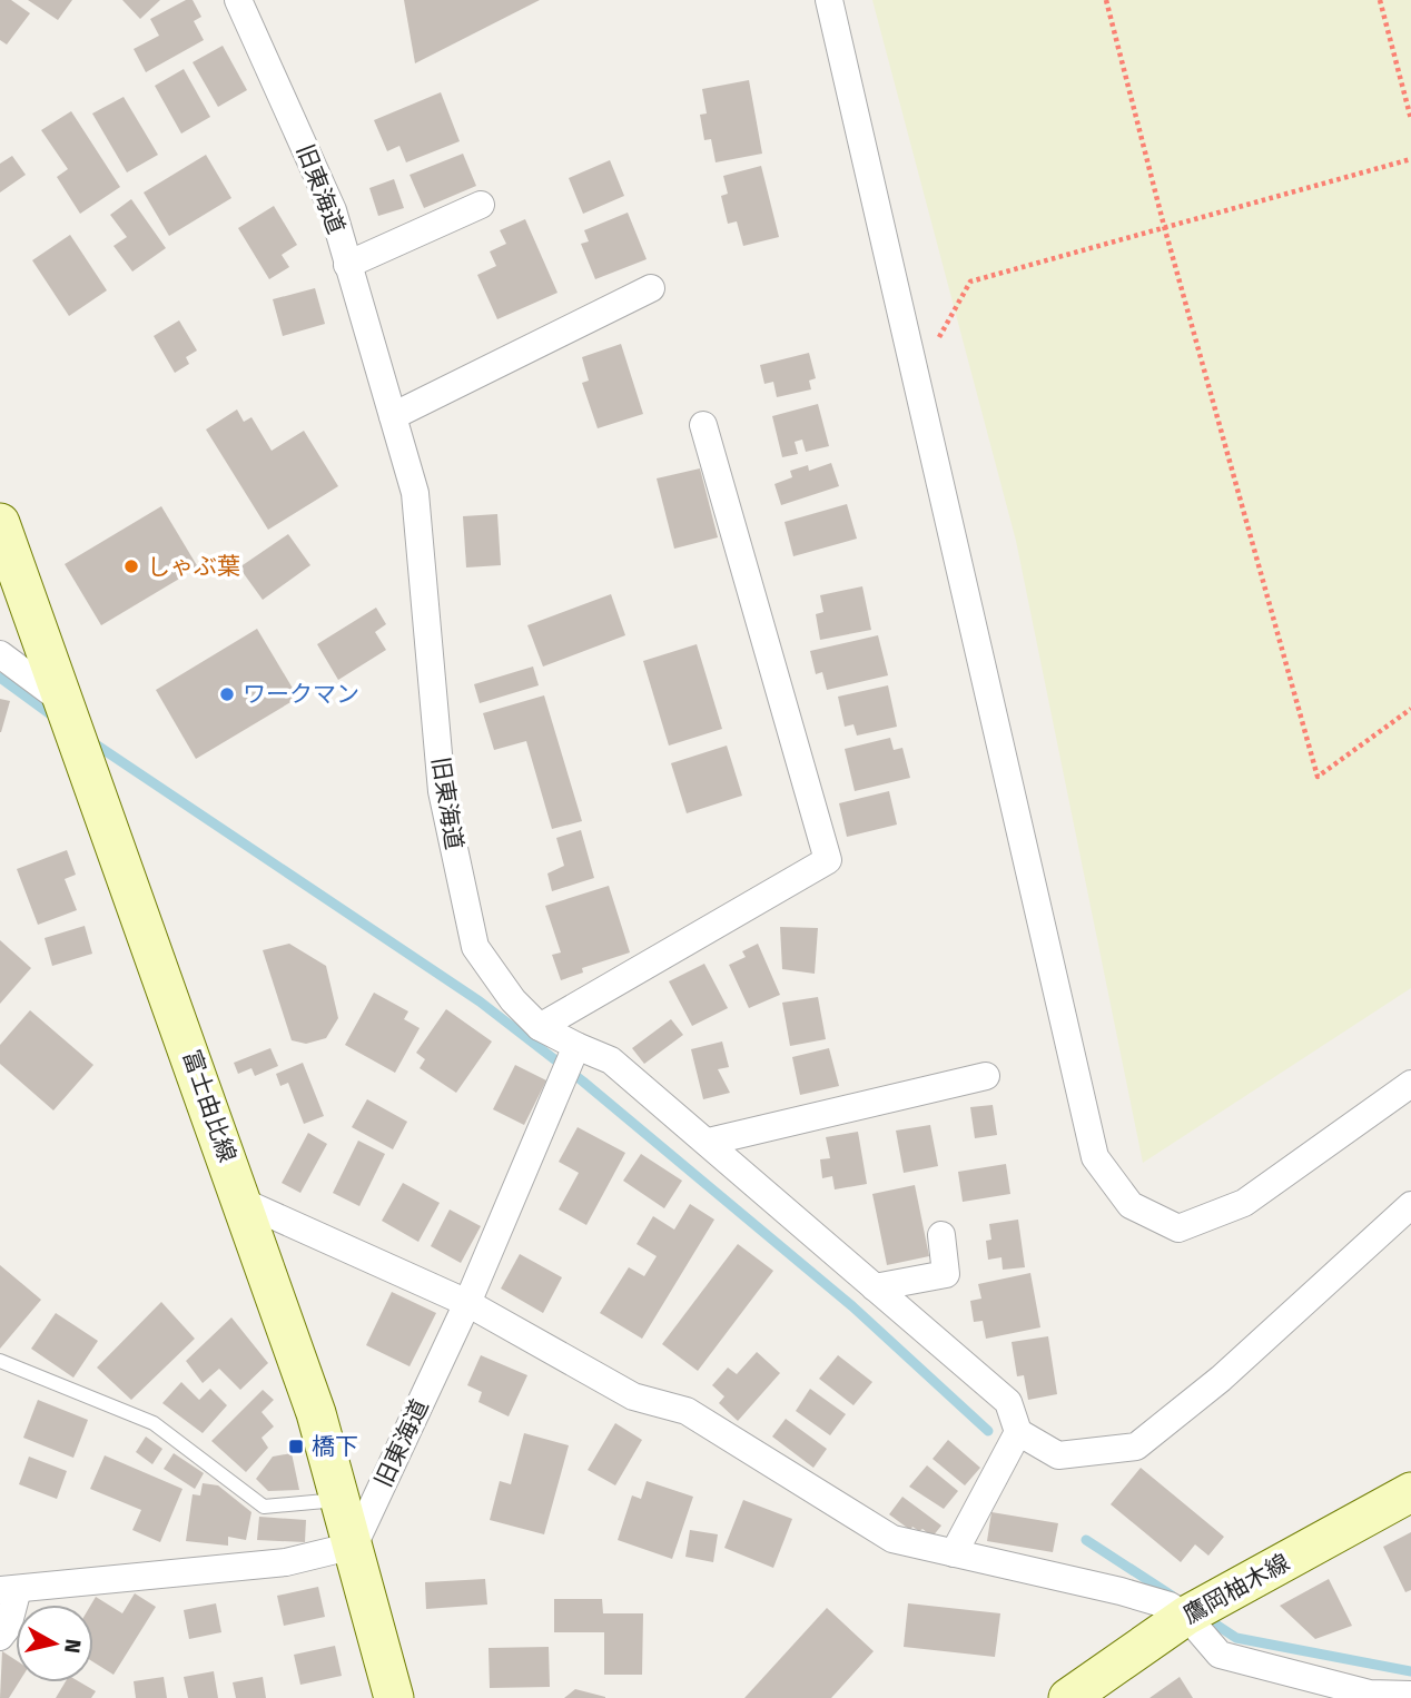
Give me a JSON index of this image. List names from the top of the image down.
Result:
{
  "streets": {
    "main road": ["富士由比線", "鷹岡柚木線"],
    "street": ["旧東海道"]
  },
  "crossings": [
    ["旧東海道", "富士由比線"]
  ],
  "places": {
    "other": ["しゃぶ葉", "ワークマン"],
    "transit": ["橋下"]
  },
  "north": "right"
}
